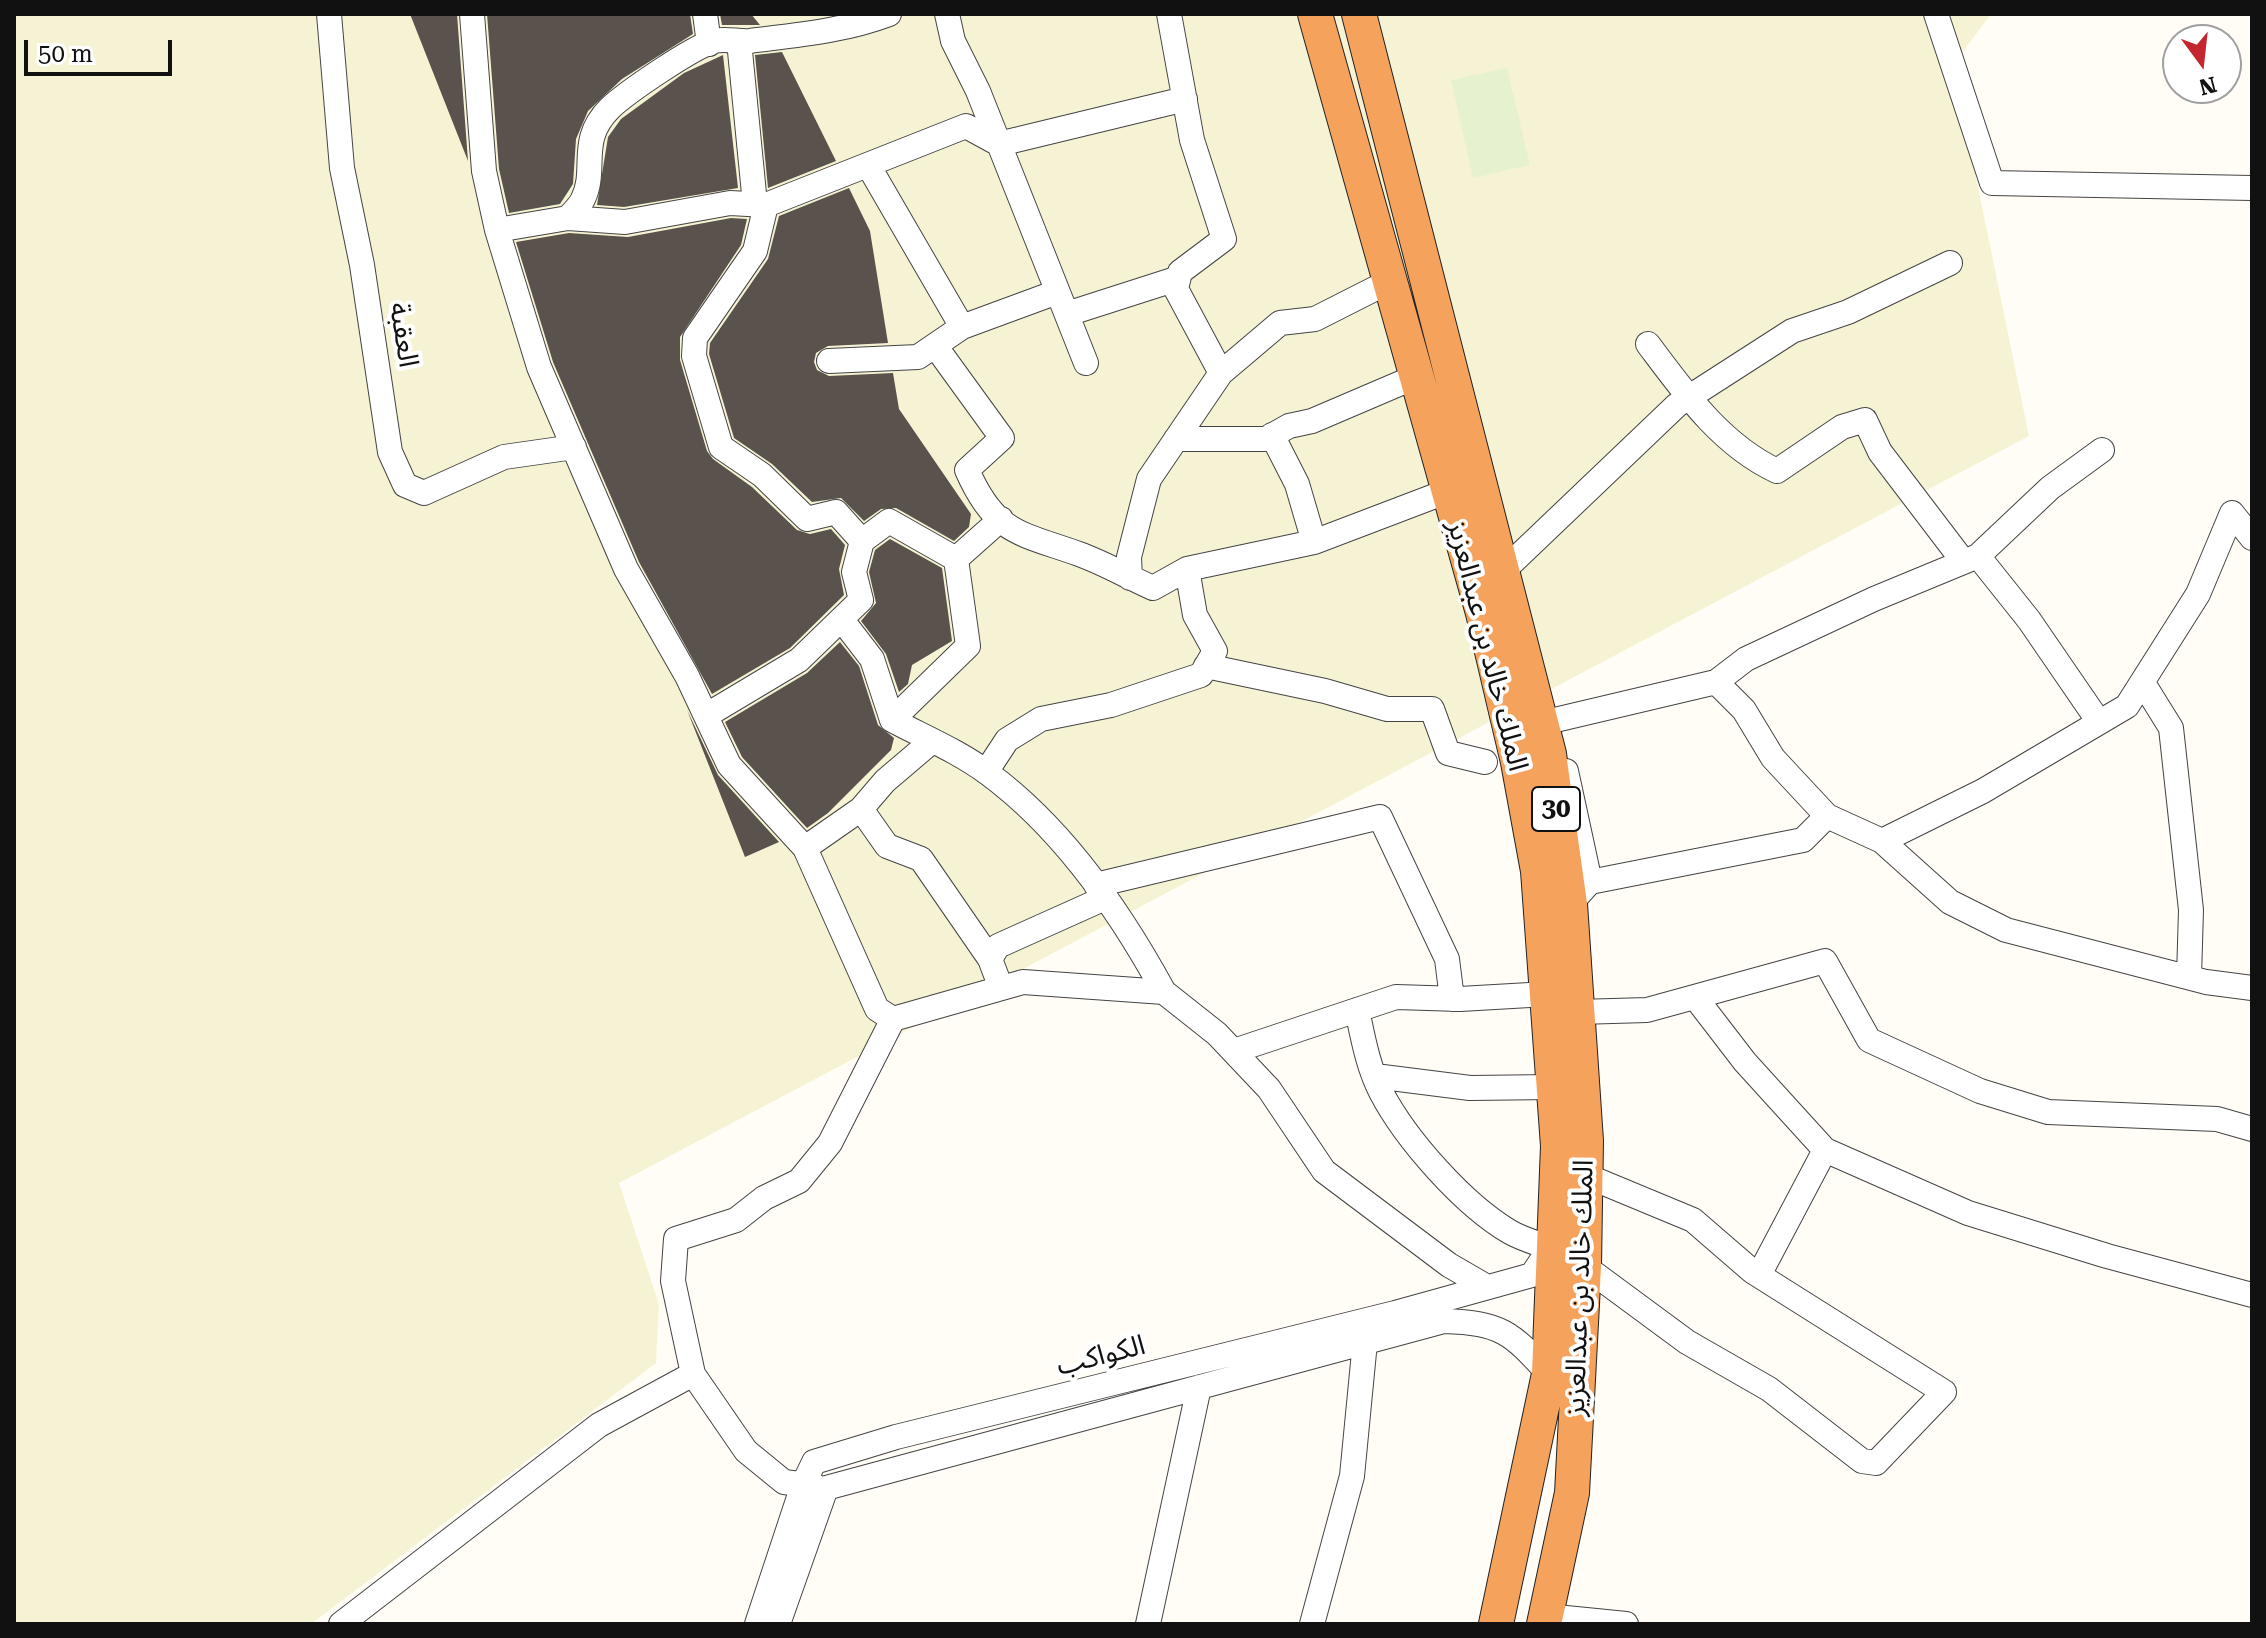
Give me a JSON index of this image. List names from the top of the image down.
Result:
{
  "streets": {
    "highway": ["الملك خالد بن عبدالعزيز", "30"],
    "street": ["العقبة", "الكواكب"]
  },
  "crossings": [
    ["الملك خالد بن عبدالعزيز", "الكواكب"]
  ],
  "scale_bar": "50 m",
  "north": "bottom"
}
